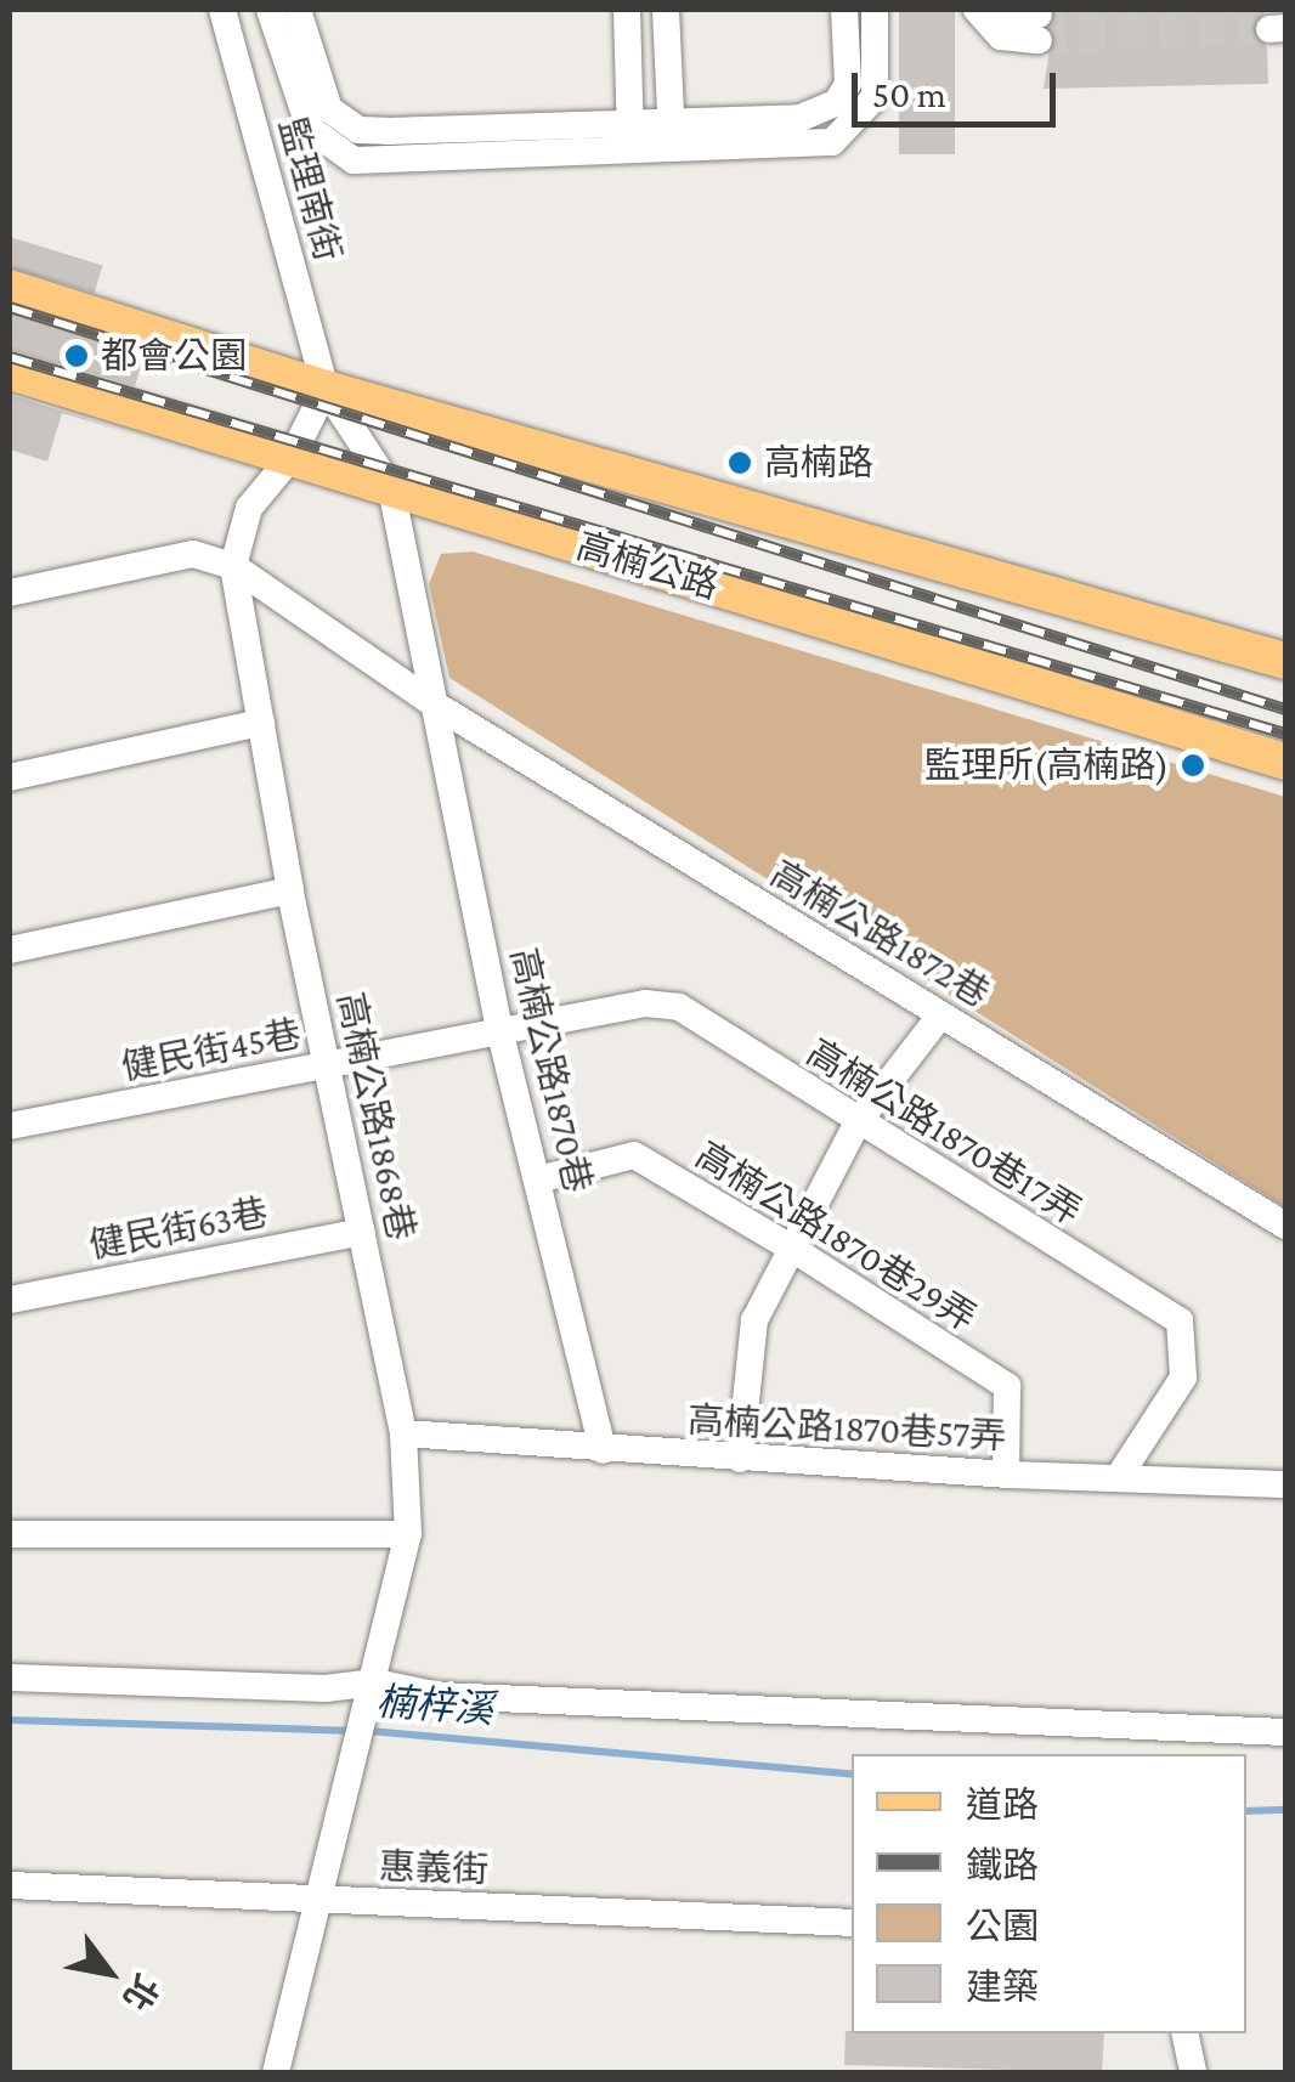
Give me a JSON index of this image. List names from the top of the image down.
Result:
{
  "streets": {
    "main road": ["高楠公路"],
    "street": [
      "監理南街",
      "高楠公路1872巷",
      "健民街45巷",
      "高楠公路1870巷",
      "高楠公路1868巷",
      "高楠公路1870巷17弄",
      "健民街63巷",
      "高楠公路1870巷29弄",
      "高楠公路1870巷57弄",
      "惠義街"
    ]
  },
  "crossings": [
    ["監理南街", "高楠公路"],
    ["監理南街", "高楠公路1870巷"],
    ["高楠公路", "高楠公路1870巷"],
    ["高楠公路1872巷", "高楠公路1870巷"],
    ["高楠公路1872巷", "高楠公路1868巷"],
    ["健民街45巷", "高楠公路1870巷"],
    ["健民街45巷", "高楠公路1868巷"],
    ["健民街45巷", "高楠公路1870巷17弄"],
    ["高楠公路1870巷", "高楠公路1870巷17弄"],
    ["高楠公路1870巷", "高楠公路1870巷29弄"],
    ["高楠公路1870巷", "高楠公路1870巷57弄"],
    ["高楠公路1868巷", "健民街63巷"],
    ["高楠公路1868巷", "高楠公路1870巷57弄"],
    ["高楠公路1868巷", "惠義街"],
    ["高楠公路1870巷17弄", "高楠公路1870巷57弄"],
    ["高楠公路1870巷29弄", "高楠公路1870巷57弄"]
  ],
  "water": ["楠梓溪"],
  "places": ["都會公園", "高楠路", "監理所(高楠路)"],
  "legend": [
    "道路",
    "鐵路",
    "公園",
    "建築"
  ],
  "scale_bar": "50 m",
  "north": "bottom right"
}
